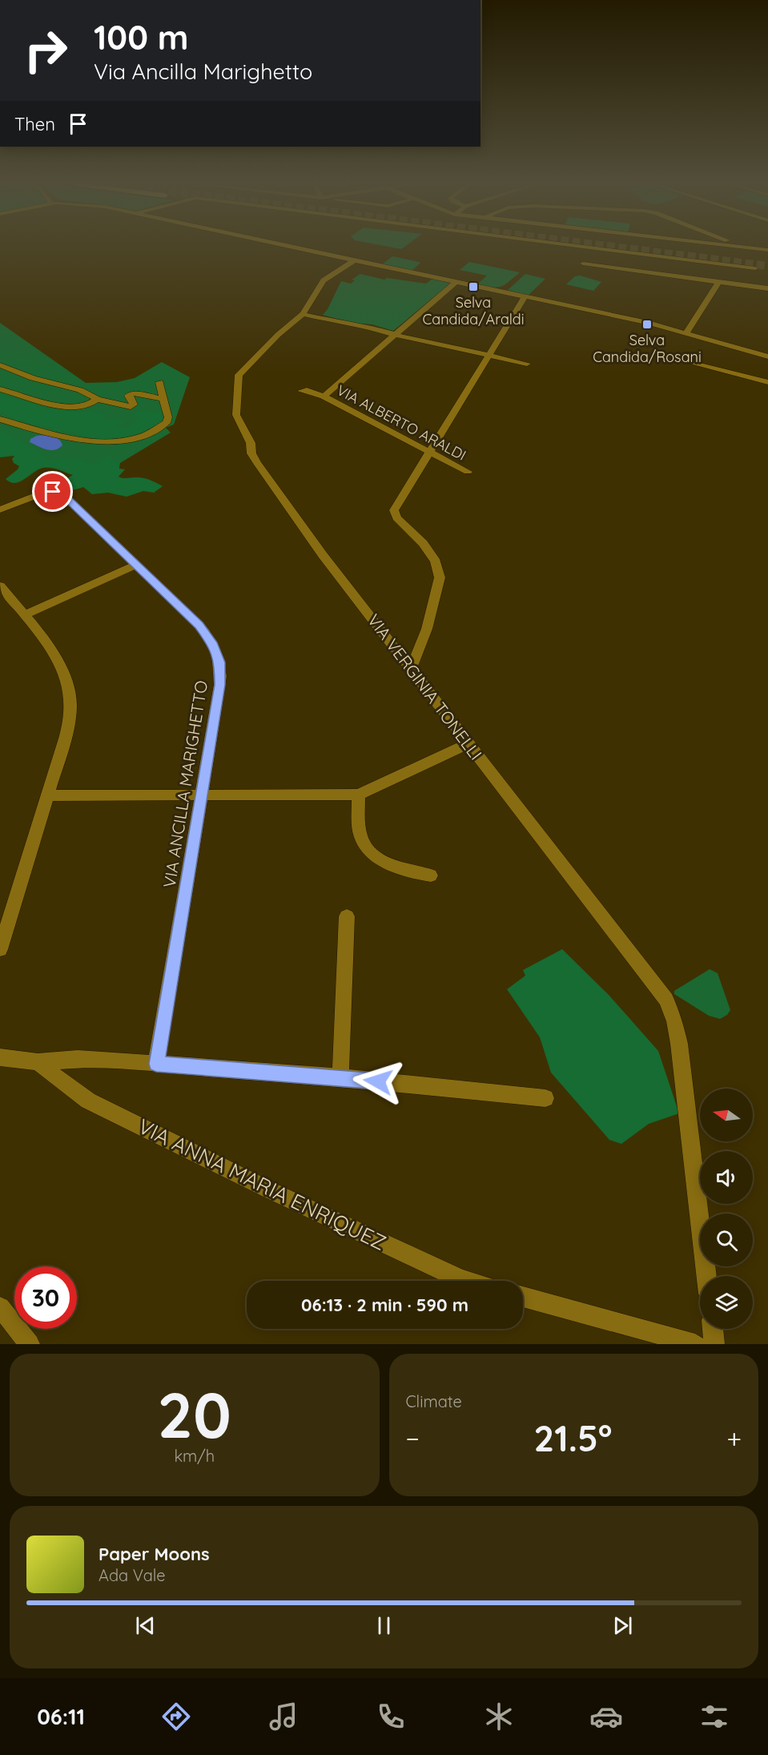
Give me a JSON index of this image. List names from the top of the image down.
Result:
{
  "streets": {
    "street": [
      "VIA ALBERTO ARALDI",
      "VIA VERGINIA TONELLI",
      "VIA ANCILLA MARIGHETTO",
      "VIA ANNA MARIA ENRIQUEZ"
    ]
  },
  "places": {
    "transit": ["Selva Candida/Araldi", "Selva Candida/Rosani"]
  },
  "north": "left",
  "page": {
    "turn": ["100 m", "Via Ancilla Marighetto"],
    "then": "Then",
    "limit": "30",
    "trip": "06:13 · 2 min · 590 m",
    "tile": [
      ["20", "km/h"],
      "Climate"
    ],
    "heat": ["−", "21.5°", "+"],
    "song": ["Paper Moons", "Ada Vale"],
    "tabs": "06:11"
  }
}
